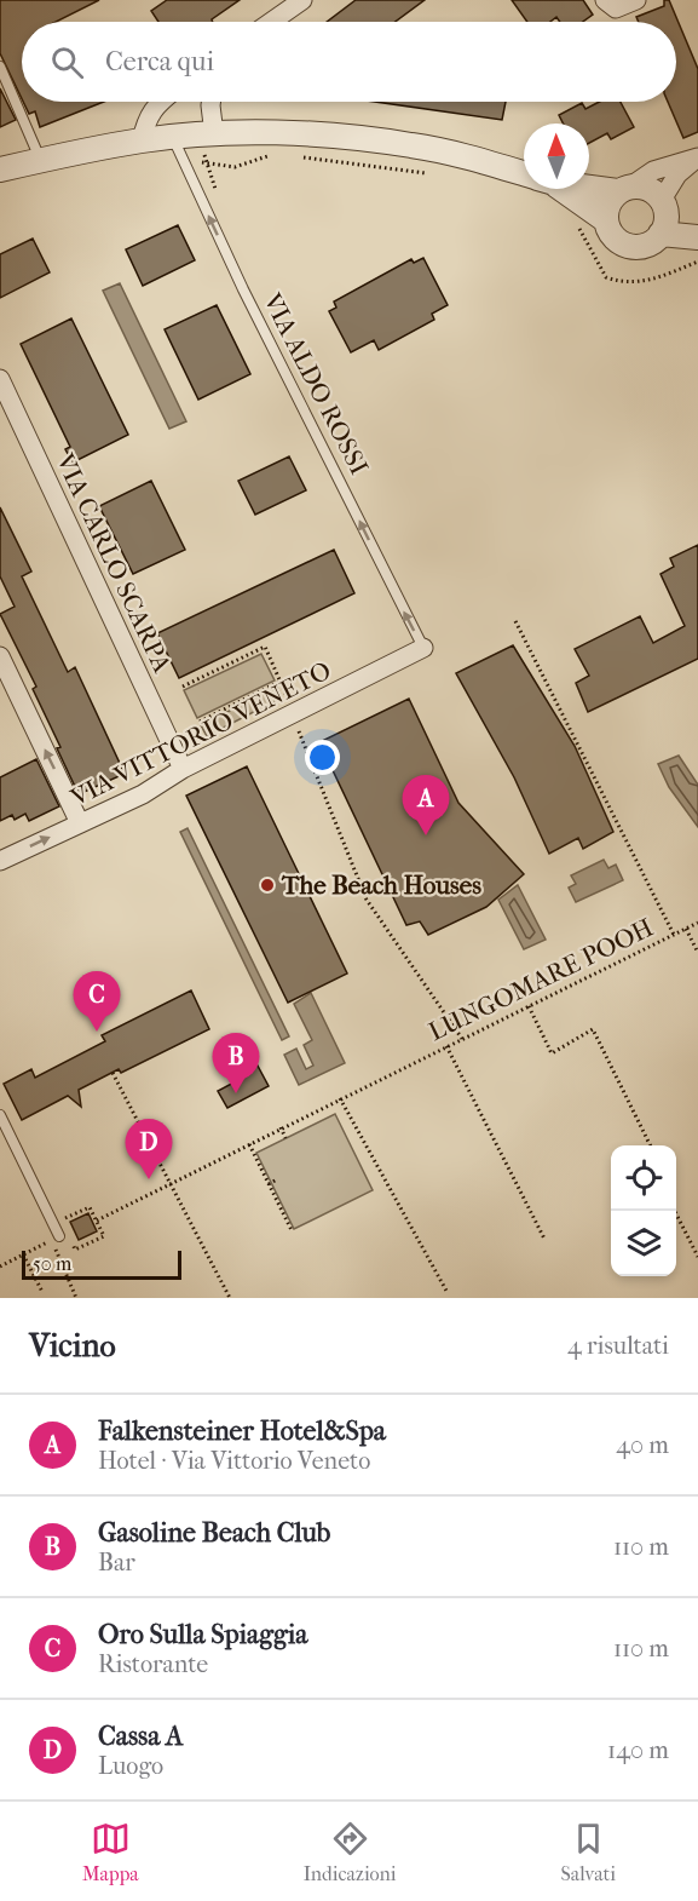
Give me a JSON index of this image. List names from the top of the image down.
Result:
{
  "streets": {
    "street": ["VIA CARLO SCARPA", "VIA VITTORIO VENETO"],
    "lane": ["VIA ALDO ROSSI"],
    "path": ["LUNGOMARE POOH"]
  },
  "crossings": [
    ["VIA ALDO ROSSI", "VIA VITTORIO VENETO"],
    ["VIA CARLO SCARPA", "VIA VITTORIO VENETO"]
  ],
  "one_way": ["VIA ALDO ROSSI"],
  "places": ["The Beach Houses"],
  "scale_bar": "50 m",
  "north": "top",
  "page": {
    "search": "Cerca qui",
    "pins": [
      "A",
      "C",
      "B",
      "D"
    ],
    "scale": "50 m",
    "heading": ["Vicino", "4 risultati"],
    "list": [
      {
        "mark": "A",
        "name": "Falkensteiner Hotel&Spa",
        "note": "Hotel · Via Vittorio Veneto",
        "value": "40 m"
      },
      {
        "mark": "B",
        "name": "Gasoline Beach Club",
        "note": "Bar",
        "value": "110 m"
      },
      {
        "mark": "C",
        "name": "Oro Sulla Spiaggia",
        "note": "Ristorante",
        "value": "110 m"
      },
      {
        "mark": "D",
        "name": "Cassa A",
        "note": "Luogo",
        "value": "140 m"
      }
    ],
    "nav": ["Mappa", "Indicazioni", "Salvati"]
  }
}
